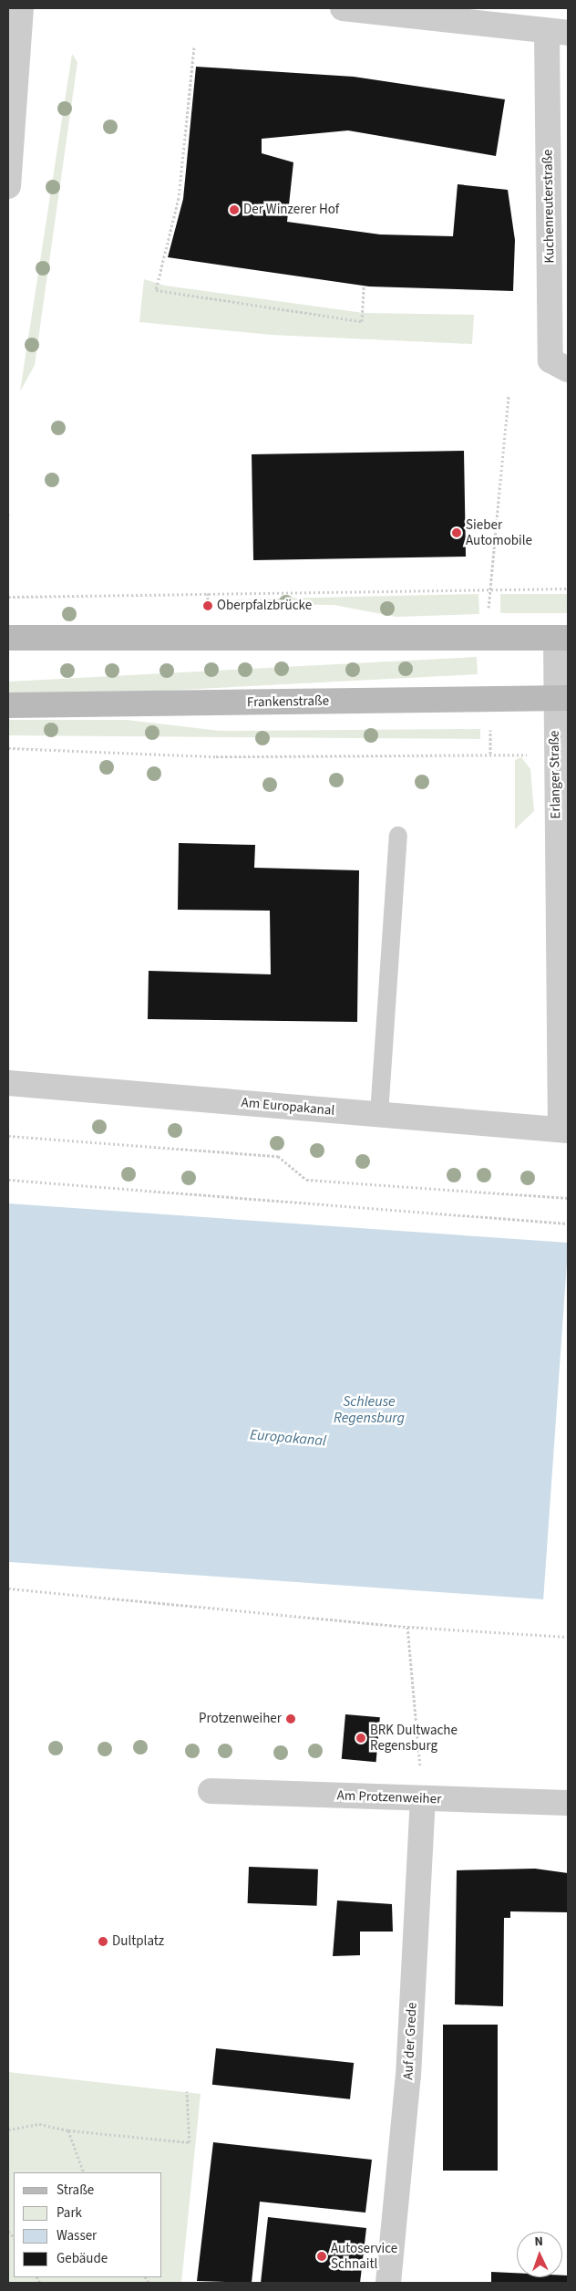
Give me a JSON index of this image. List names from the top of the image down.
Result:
{
  "streets": {
    "main road": ["Frankenstraße"],
    "street": [
      "Kuchenreuterstraße",
      "Erlanger Straße",
      "Am Europakanal",
      "Am Protzenweiher",
      "Auf der Grede"
    ]
  },
  "crossings": [
    ["Frankenstraße", "Erlanger Straße"],
    ["Erlanger Straße", "Am Europakanal"],
    ["Am Protzenweiher", "Auf der Grede"]
  ],
  "water": ["Schleuse Regensburg", "Europakanal"],
  "places": [
    "Der Winzerer Hof",
    "Sieber Automobile",
    "Oberpfalzbrücke",
    "Protzenweiher",
    "BRK Dultwache Regensburg",
    "Dultplatz",
    "Autoservice Schnaitl"
  ],
  "legend": [
    "Straße",
    "Park",
    "Wasser",
    "Gebäude"
  ],
  "north": "top"
}
